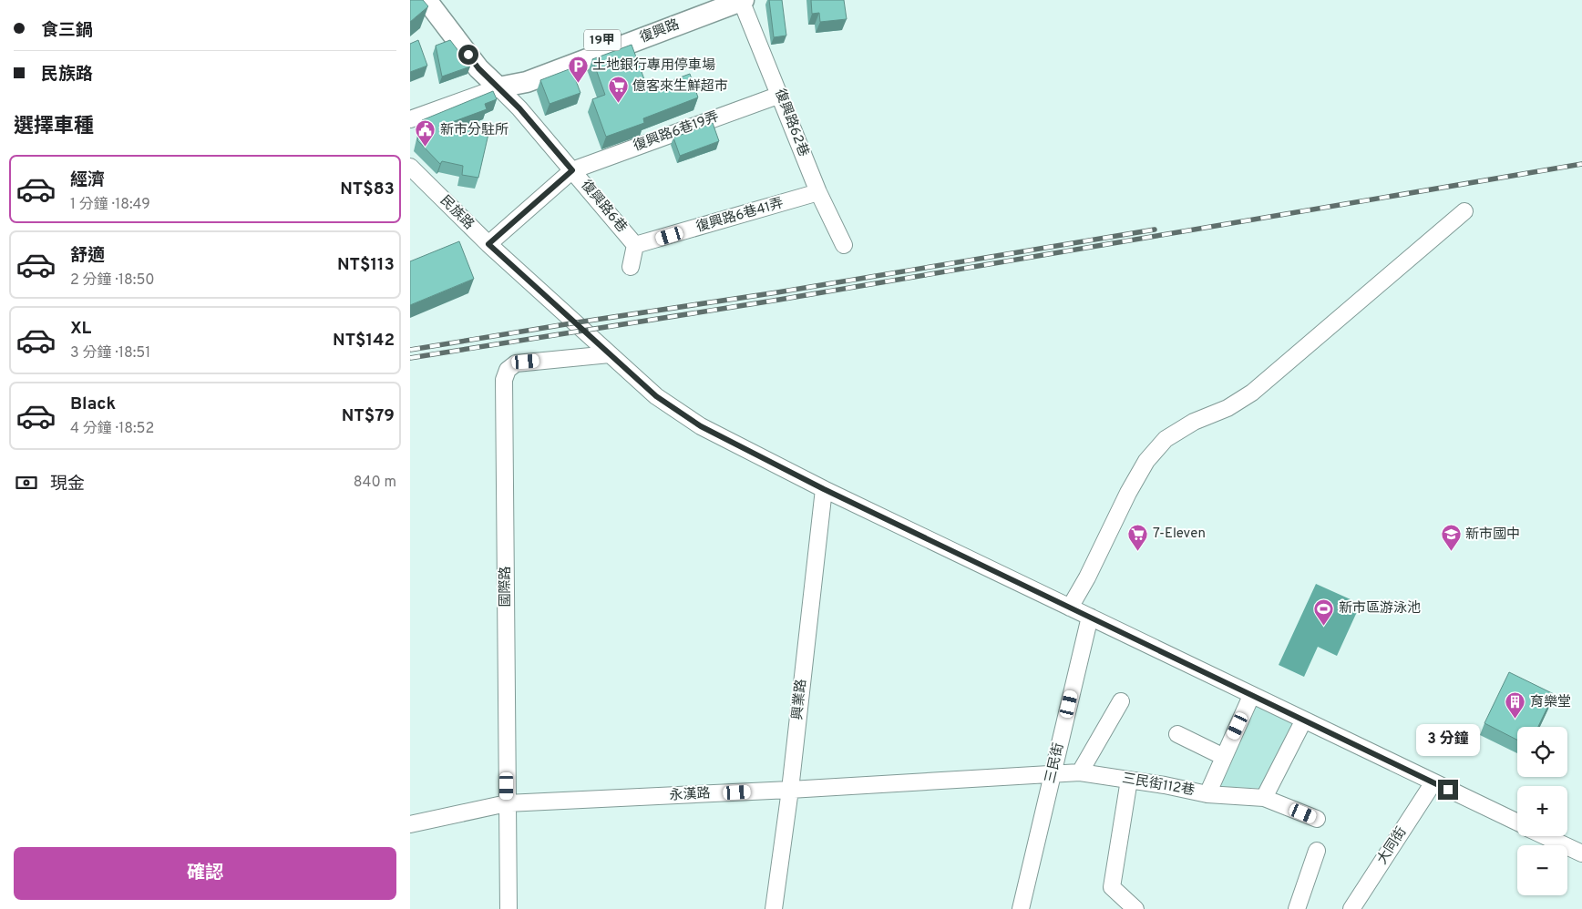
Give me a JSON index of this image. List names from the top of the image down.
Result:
{
  "streets": {
    "main road": ["復興路", "19甲"],
    "street": [
      "復興路62巷",
      "復興路6巷19弄",
      "復興路6巷",
      "民族路",
      "復興路6巷41弄",
      "國際路",
      "興業路",
      "三民街",
      "三民街112巷",
      "永漢路",
      "大同街"
    ]
  },
  "crossings": [
    ["復興路", "復興路62巷"],
    ["復興路", "復興路6巷"],
    ["復興路62巷", "復興路6巷19弄"],
    ["復興路62巷", "復興路6巷41弄"],
    ["復興路6巷19弄", "復興路6巷"],
    ["復興路6巷", "復興路6巷41弄"],
    ["民族路", "國際路"],
    ["民族路", "興業路"],
    ["民族路", "三民街"],
    ["民族路", "大同街"],
    ["國際路", "永漢路"],
    ["興業路", "永漢路"],
    ["三民街", "三民街112巷"],
    ["三民街", "永漢路"],
    ["三民街112巷", "永漢路"]
  ],
  "places": {
    "parking": ["土地銀行專用停車場"],
    "supermarket": ["億客來生鮮超市", "7-Eleven"],
    "public building": ["新市分駐所"],
    "school or university": ["新市國中"],
    "sports": ["新市區游泳池"],
    "building": ["育樂堂"]
  },
  "page": {
    "banner": ["食三鍋", "民族路"],
    "heading": "選擇車種",
    "list": [
      {
        "name": "經濟",
        "note": "1 分鐘 · 18:49",
        "value": "NT$83"
      },
      {
        "name": "舒適",
        "note": "2 分鐘 · 18:50",
        "value": "NT$113"
      },
      {
        "name": "XL",
        "note": "3 分鐘 · 18:51",
        "value": "NT$142"
      },
      {
        "name": "Black",
        "note": "4 分鐘 · 18:52",
        "value": "NT$79"
      }
    ],
    "pay": ["現金", "840 m"],
    "bubble": "3 分鐘",
    "map_buttons": ["+", "−"],
    "buttons": "確認"
  }
}
